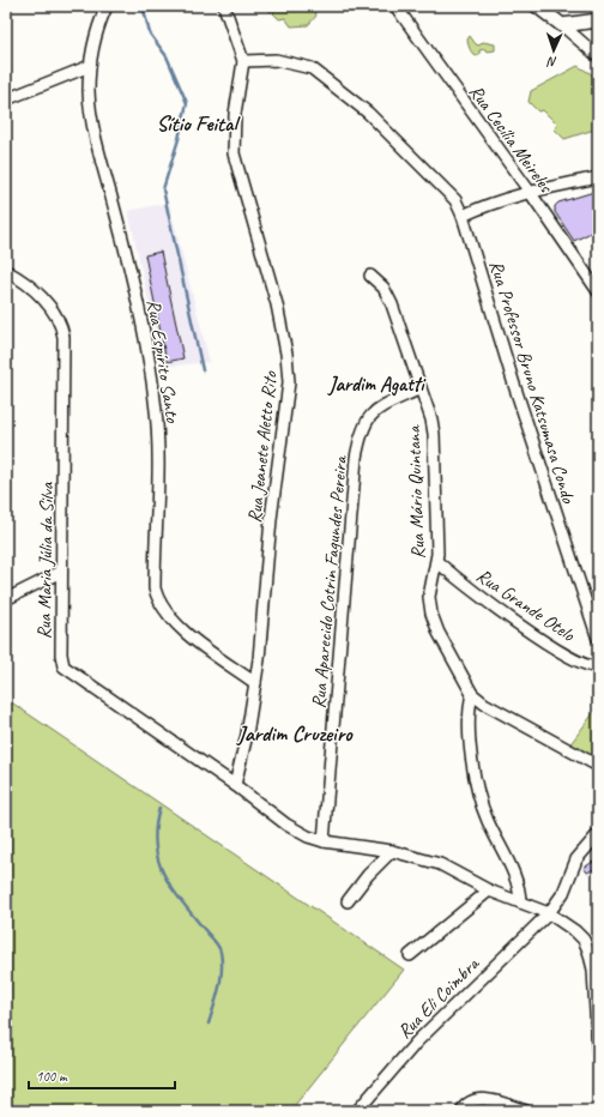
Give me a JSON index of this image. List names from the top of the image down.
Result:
{
  "streets": {
    "street": [
      "Rua Cecília Meireles",
      "Rua Espírito Santo",
      "Rua Professor Bruno Katsumasa Condo",
      "Rua Jeanete Aletto Rito",
      "Rua Mário Quintana",
      "Rua Maria Júlia da Silva",
      "Rua Aparecido Cotrin Fagundes Pereira",
      "Rua Grande Otelo",
      "Rua Eli Coimbra"
    ]
  },
  "crossings": [
    ["Rua Espírito Santo", "Rua Jeanete Aletto Rito"],
    ["Rua Professor Bruno Katsumasa Condo", "Rua Jeanete Aletto Rito"],
    ["Rua Jeanete Aletto Rito", "Rua Maria Júlia da Silva"],
    ["Rua Mário Quintana", "Rua Aparecido Cotrin Fagundes Pereira"],
    ["Rua Mário Quintana", "Rua Grande Otelo"]
  ],
  "districts": ["Sítio Feital", "Jardim Agatti", "Jardim Cruzeiro"],
  "scale_bar": "100 m",
  "north": "bottom"
}
